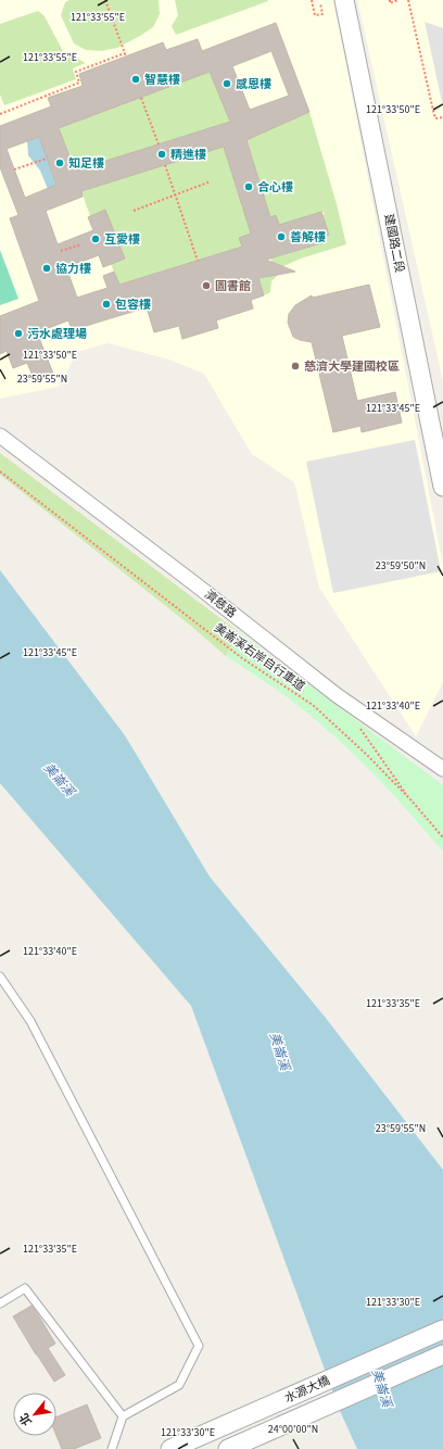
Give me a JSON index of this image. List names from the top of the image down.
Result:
{
  "streets": {
    "street": ["建國路二段", "濟慈路", "水源大橋"],
    "path": ["美崙溪右岸自行車道"]
  },
  "water": ["美崙溪"],
  "places": [
    "智慧樓",
    "感恩樓",
    "精進樓",
    "知足樓",
    "合心樓",
    "善解樓",
    "互愛樓",
    "協力樓",
    "圖書館",
    "包容樓",
    "污水處理場",
    "慈濟大學建國校區"
  ],
  "north": "bottom left",
  "coordinates": [
    "121°33'55\"E",
    "121°33'50\"E",
    "23°59'55\"N",
    "121°33'45\"E",
    "23°59'50\"N",
    "121°33'40\"E",
    "121°33'35\"E",
    "121°33'30\"E",
    "24°00'00\"N"
  ]
}
